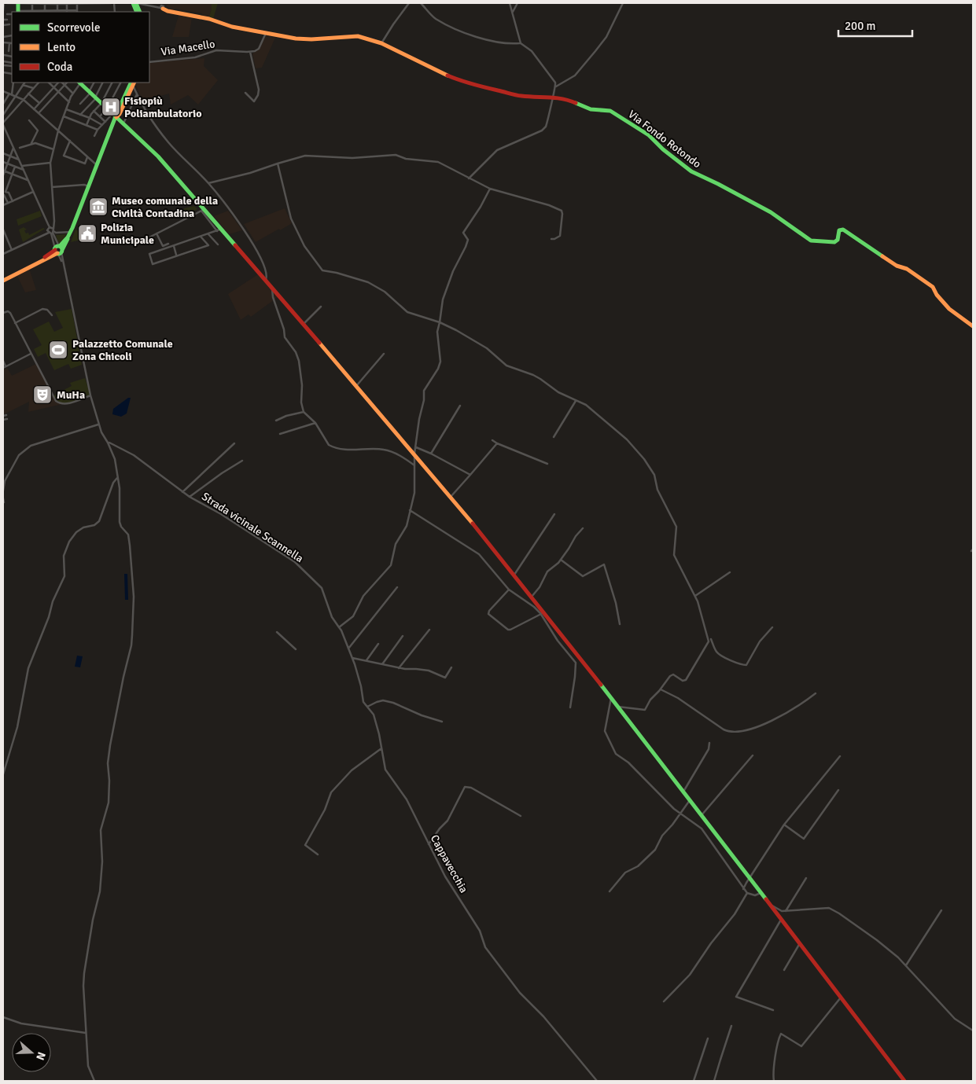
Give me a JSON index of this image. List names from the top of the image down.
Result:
{
  "streets": {
    "main road": ["Via Fondo Rotondo"],
    "street": ["Via Macello", "Strada vicinale Scannella", "Cappavecchia"]
  },
  "crossings": [
    ["Strada vicinale Scannella", "Cappavecchia"]
  ],
  "places": {
    "hospital": ["Fisiopiù Poliambulatorio"],
    "museum": ["Museo comunale della Civiltà Contadina"],
    "public building": ["Polizia Municipale"],
    "sports": ["Palazzetto Comunale Zona Chicoli"],
    "theatre": ["MuHa"]
  },
  "legend": ["Scorrevole", "Lento", "Coda"],
  "scale_bar": "200 m",
  "north": "right"
}
